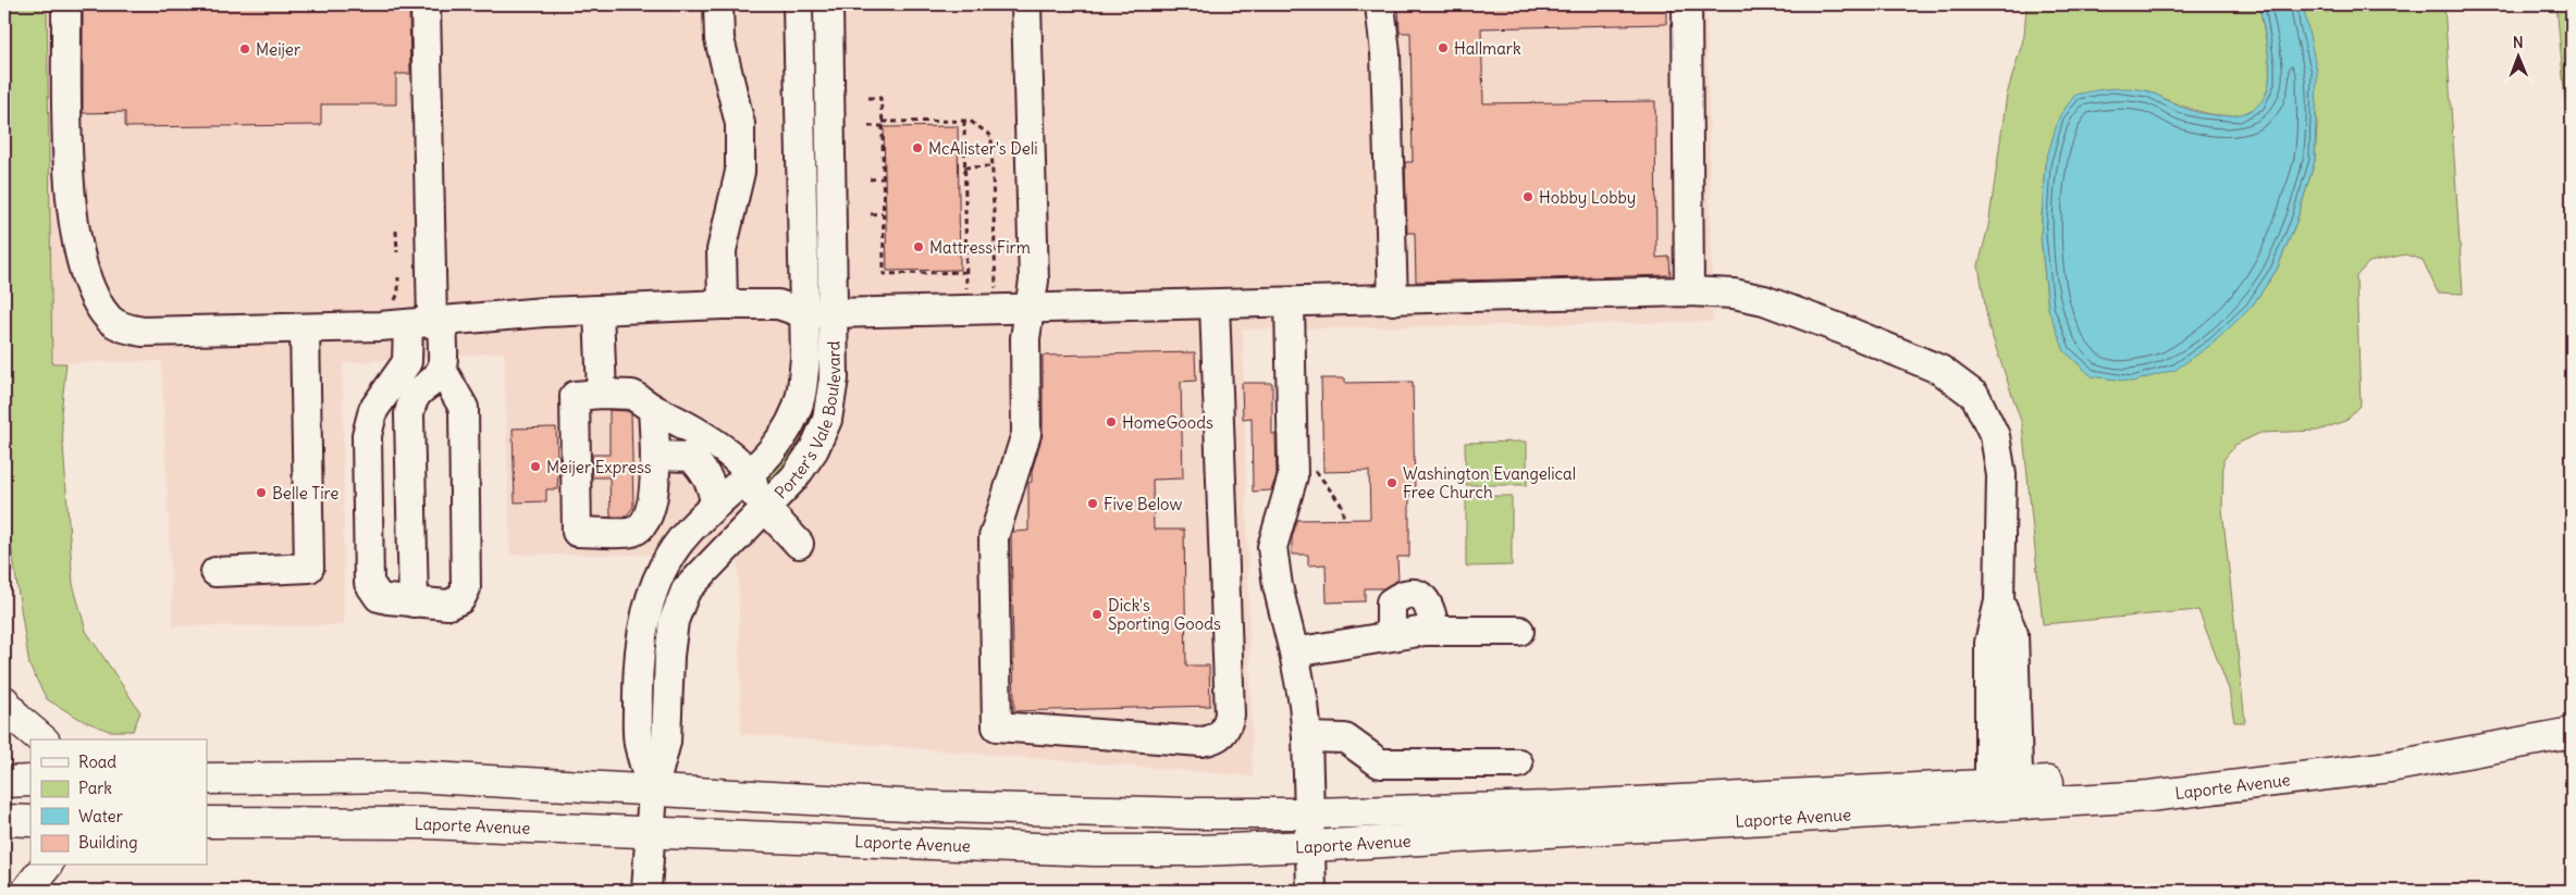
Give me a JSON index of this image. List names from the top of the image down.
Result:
{
  "streets": {
    "main road": ["Laporte Avenue"],
    "street": ["Porter's Vale Boulevard"]
  },
  "crossings": [
    ["Porter's Vale Boulevard", "Laporte Avenue"]
  ],
  "places": [
    "Hallmark",
    "Meijer",
    "McAlister's Deli",
    "Hobby Lobby",
    "Mattress Firm",
    "HomeGoods",
    "Meijer Express",
    "Washington Evangelical Free Church",
    "Belle Tire",
    "Five Below",
    "Dick's Sporting Goods"
  ],
  "legend": [
    "Road",
    "Park",
    "Water",
    "Building"
  ],
  "north": "top"
}
